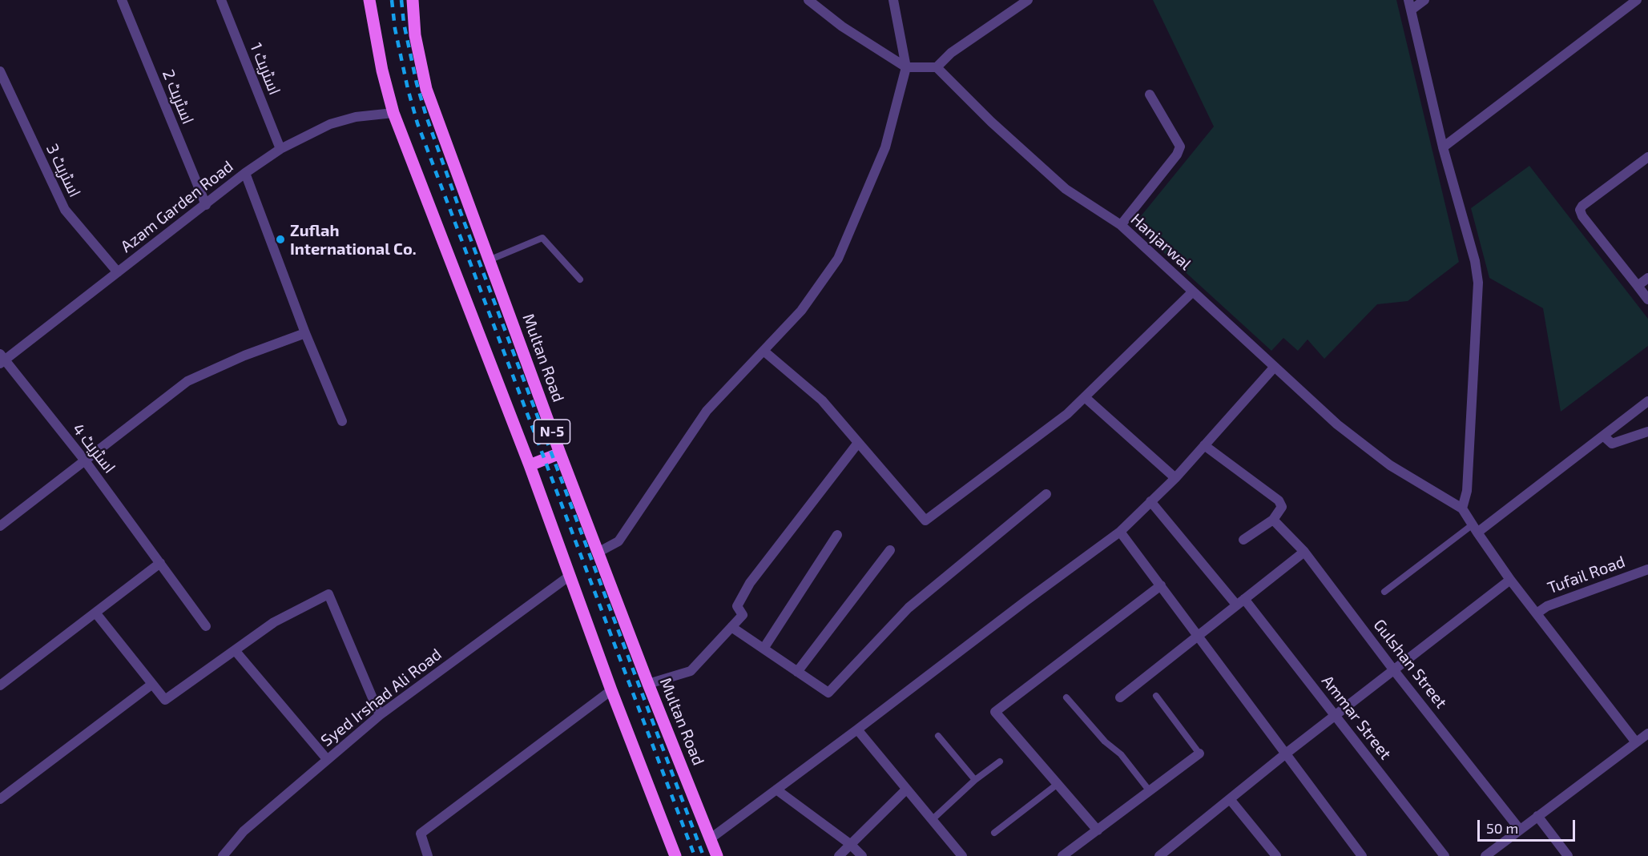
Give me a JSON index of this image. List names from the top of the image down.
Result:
{
  "streets": {
    "main road": ["Multan Road", "N-5"],
    "street": [
      "اسٹریٹ 1",
      "اسٹریٹ 2",
      "اسٹریٹ 3",
      "Azam Garden Road",
      "Hanjarwal",
      "اسٹریٹ 4",
      "Tufail Road",
      "Gulshan Street",
      "Syed Irshad Ali Road",
      "Ammar Street"
    ]
  },
  "crossings": [
    ["اسٹریٹ 1", "Azam Garden Road"],
    ["اسٹریٹ 2", "Azam Garden Road"],
    ["اسٹریٹ 3", "Azam Garden Road"],
    ["Azam Garden Road", "N-5"],
    ["Azam Garden Road", "اسٹریٹ 4"],
    ["Hanjarwal", "Tufail Road"],
    ["N-5", "Syed Irshad Ali Road"]
  ],
  "places": ["Zuflah International Co."],
  "scale_bar": "50 m"
}
